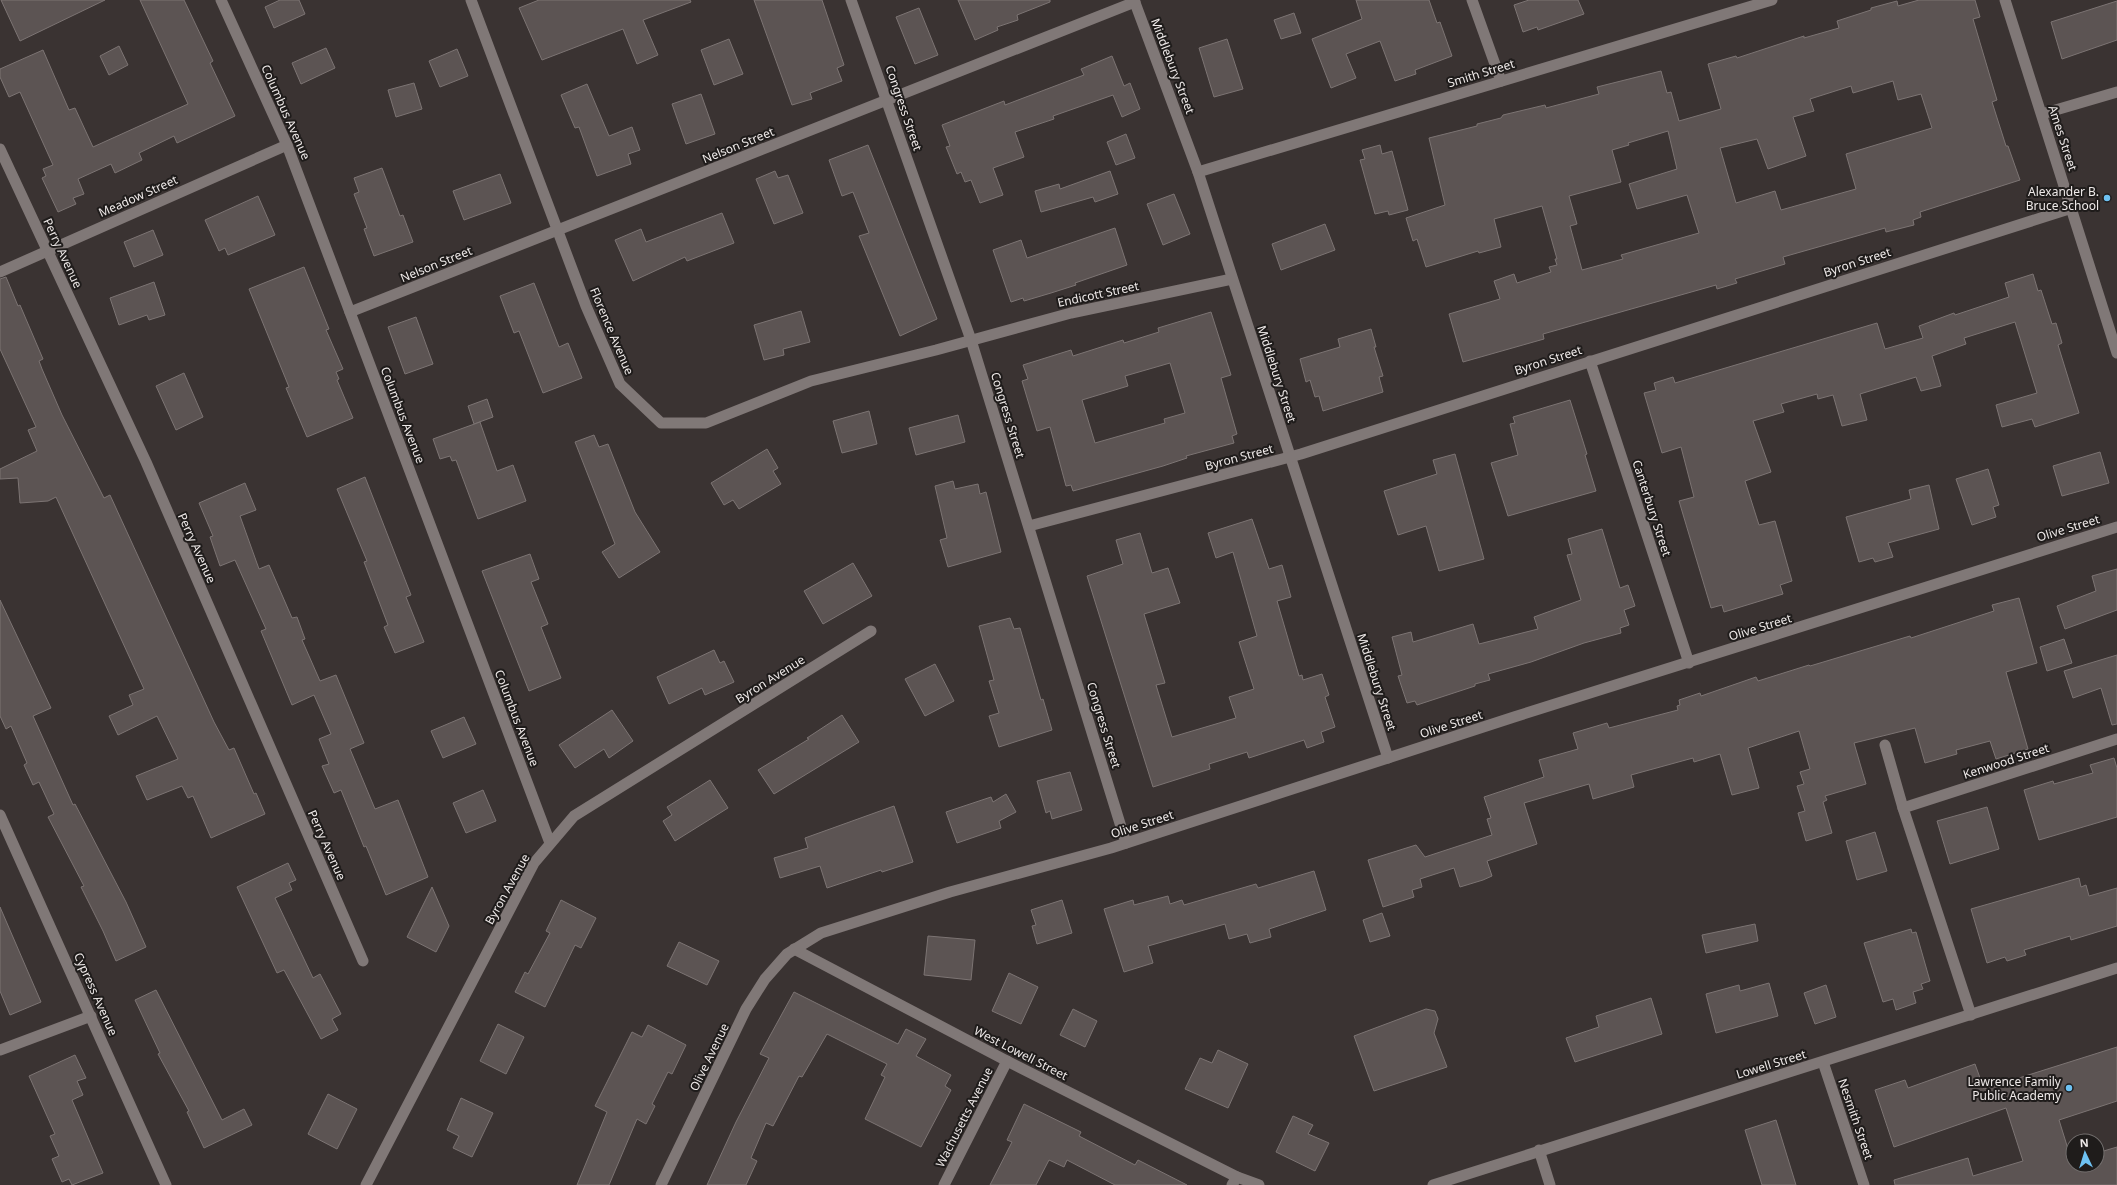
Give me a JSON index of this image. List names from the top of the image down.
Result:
{
  "streets": {
    "street": [
      "Middlebury Street",
      "Smith Street",
      "Congress Street",
      "Columbus Avenue",
      "Ames Street",
      "Nelson Street",
      "Meadow Street",
      "Perry Avenue",
      "Byron Street",
      "Endicott Street",
      "Florence Avenue",
      "Canterbury Street",
      "Olive Street",
      "Byron Avenue",
      "Kenwood Street",
      "Cypress Avenue",
      "West Lowell Street",
      "Olive Avenue",
      "Lowell Street",
      "Wachusetts Avenue",
      "Nesmith Street"
    ]
  },
  "crossings": [
    ["Middlebury Street", "Smith Street"],
    ["Middlebury Street", "Nelson Street"],
    ["Middlebury Street", "Byron Street"],
    ["Middlebury Street", "Endicott Street"],
    ["Middlebury Street", "Olive Street"],
    ["Congress Street", "Nelson Street"],
    ["Congress Street", "Byron Street"],
    ["Congress Street", "Endicott Street"],
    ["Congress Street", "Florence Avenue"],
    ["Congress Street", "Olive Street"],
    ["Columbus Avenue", "Nelson Street"],
    ["Columbus Avenue", "Meadow Street"],
    ["Columbus Avenue", "Byron Avenue"],
    ["Ames Street", "Byron Street"],
    ["Nelson Street", "Florence Avenue"],
    ["Meadow Street", "Perry Avenue"],
    ["Byron Street", "Canterbury Street"],
    ["Endicott Street", "Florence Avenue"],
    ["Canterbury Street", "Olive Street"],
    ["Olive Street", "West Lowell Street"],
    ["Olive Street", "Olive Avenue"],
    ["West Lowell Street", "Olive Avenue"],
    ["West Lowell Street", "Wachusetts Avenue"],
    ["Lowell Street", "Nesmith Street"]
  ],
  "places": ["Alexander B. Bruce School", "Lawrence Family Public Academy"],
  "north": "top"
}
